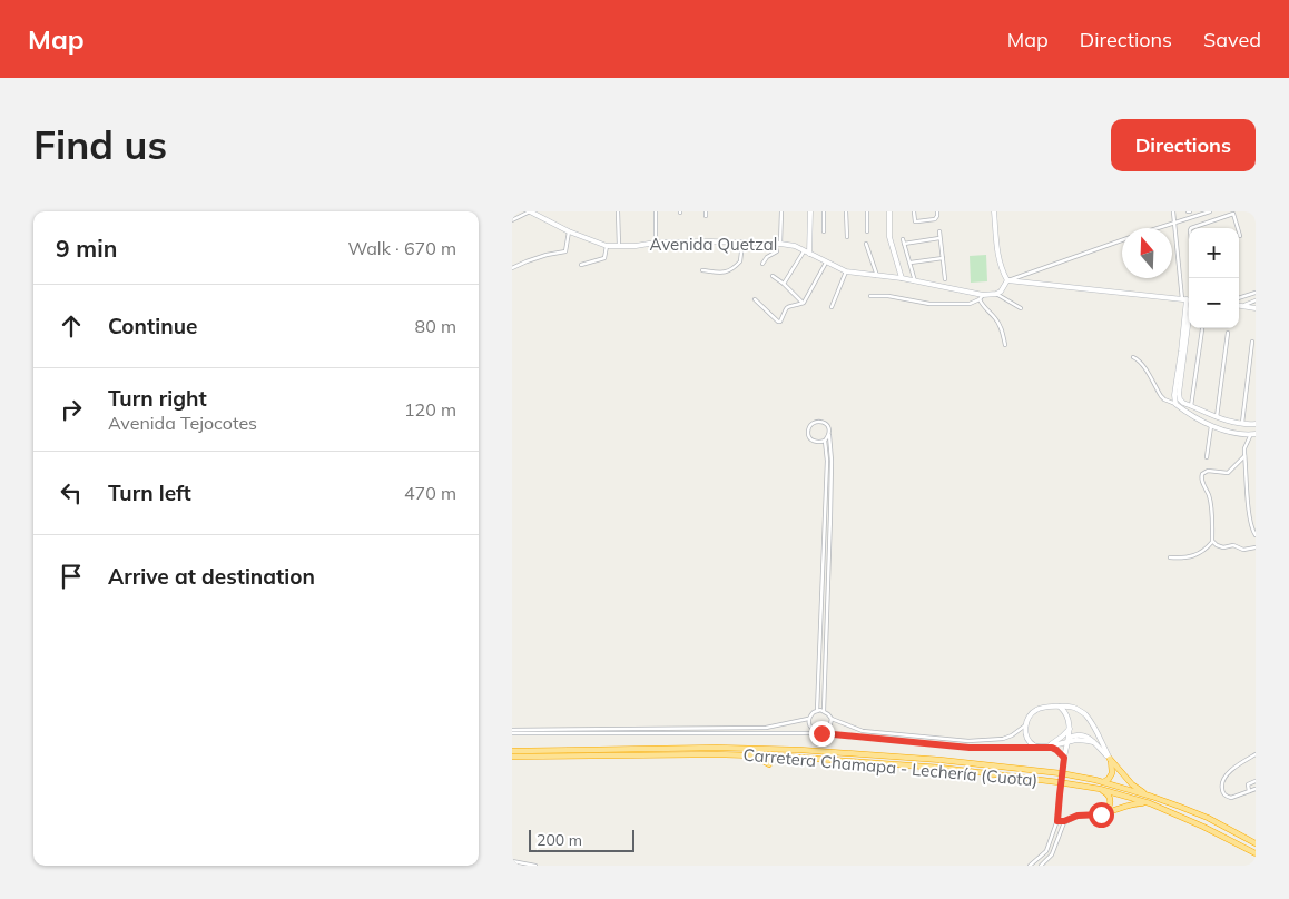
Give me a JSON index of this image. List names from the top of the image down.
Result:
{
  "streets": {
    "highway": ["Carretera Chamapa - Lechería (Cuota)"],
    "main road": ["Avenida Quetzal"]
  },
  "scale_bar": "200 m",
  "north": "top",
  "page": {
    "header": "Map",
    "nav": ["Map", "Directions", "Saved"],
    "buttons": "Directions",
    "title": "Find us",
    "heading": ["9 min", "Walk · 670 m"],
    "map_buttons": ["+", "−"],
    "list": [
      ["Continue", "80 m"],
      ["Turn right", "Avenida Tejocotes", "120 m"],
      ["Turn left", "470 m"],
      "Arrive at destination"
    ],
    "scale": "200 m"
  }
}
